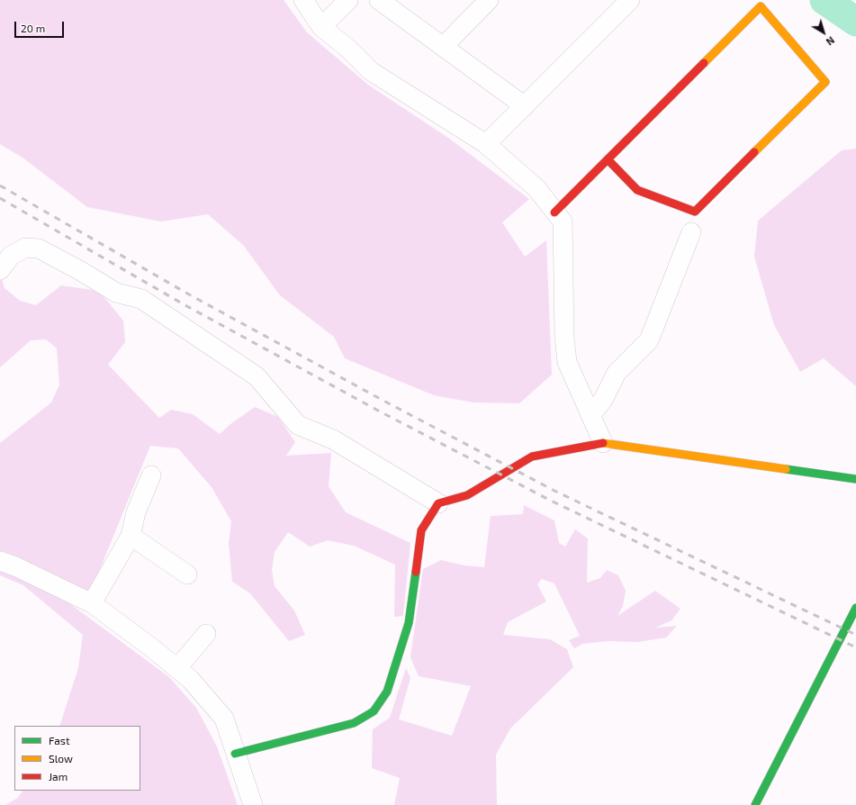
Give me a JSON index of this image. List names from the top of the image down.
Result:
{
  "legend": ["Fast", "Slow", "Jam"],
  "scale_bar": "20 m",
  "north": "bottom right"
}
